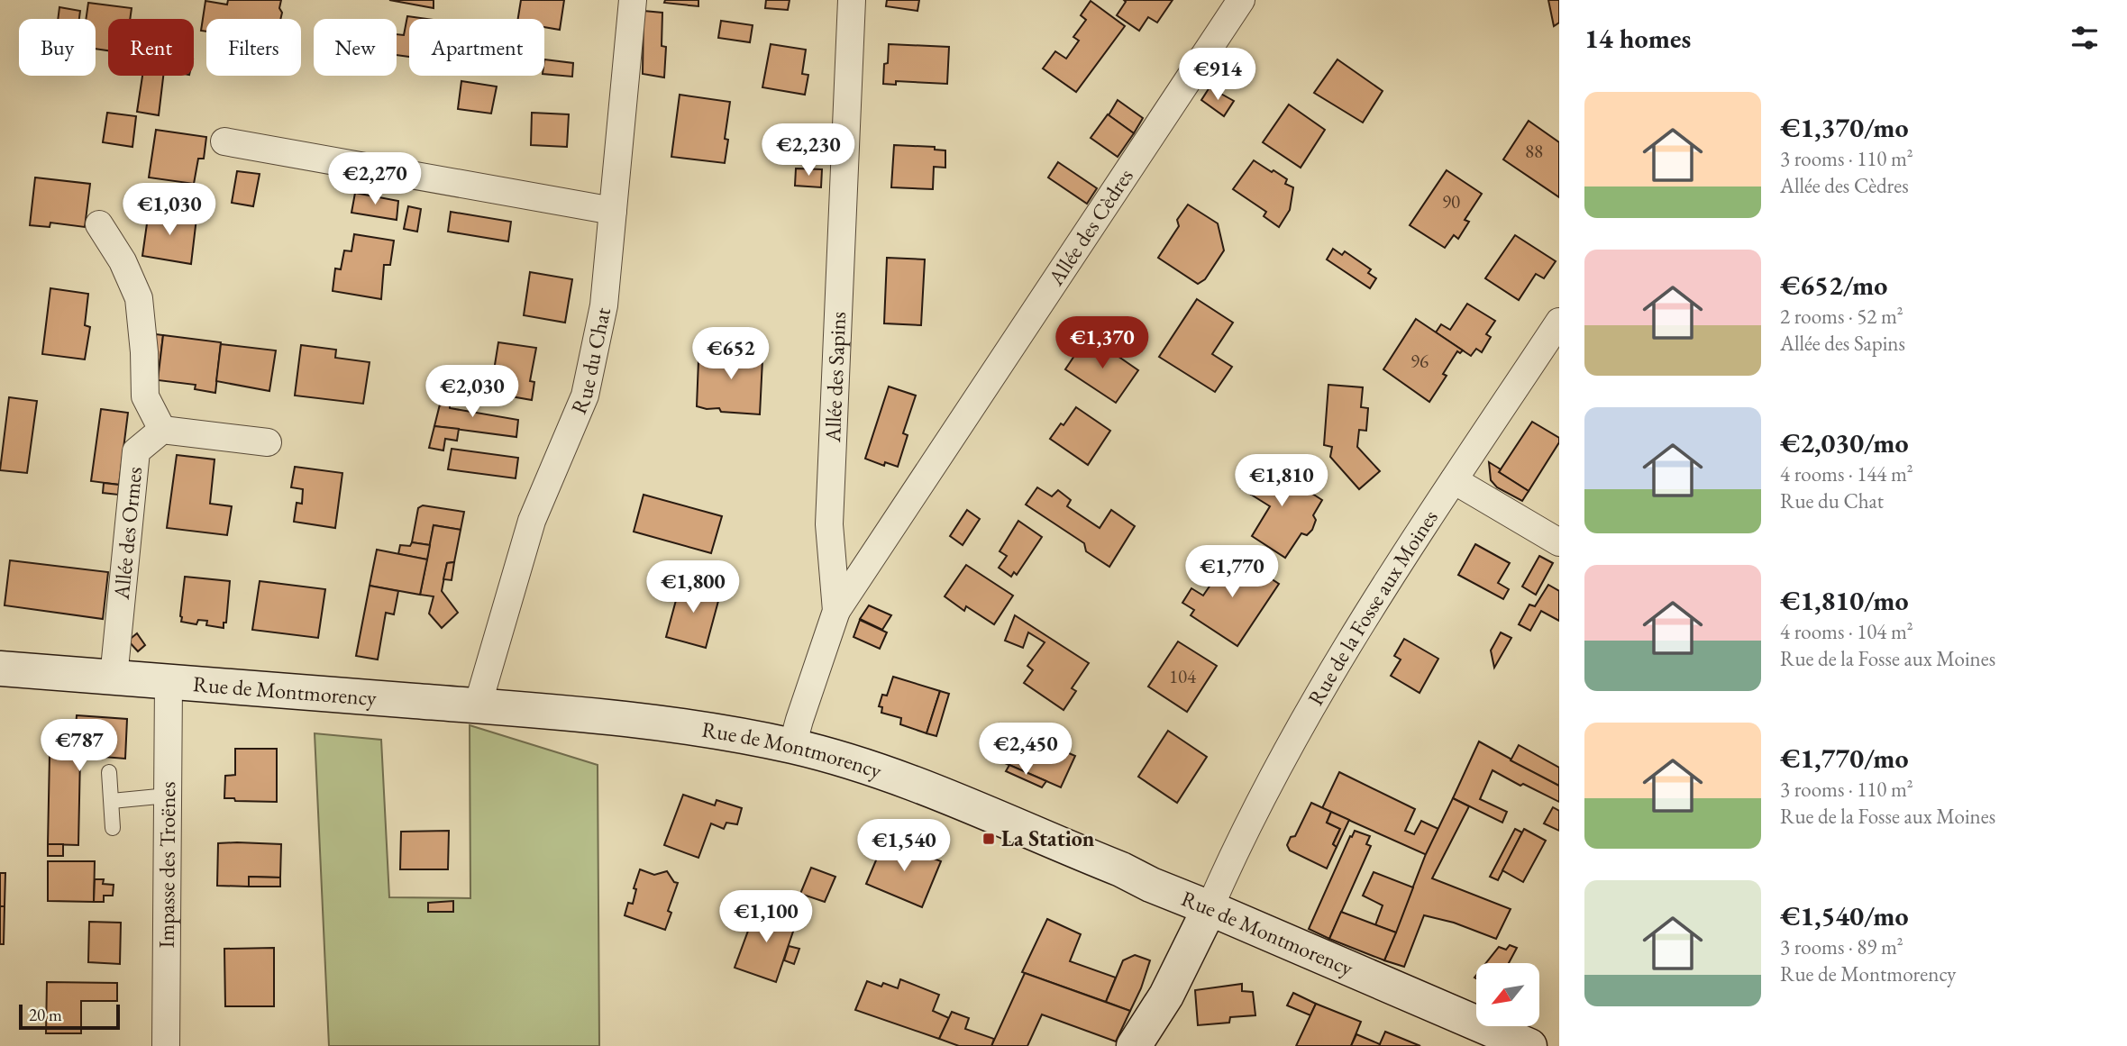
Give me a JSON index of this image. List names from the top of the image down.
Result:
{
  "streets": {
    "street": [
      "Allée des Cèdres",
      "Rue du Chat",
      "Allée des Sapins",
      "Allée des Ormes",
      "Rue de la Fosse aux Moines",
      "Rue de Montmorency",
      "Impasse des Troënes"
    ]
  },
  "crossings": [
    ["Allée des Cèdres", "Allée des Sapins"],
    ["Rue du Chat", "Rue de Montmorency"],
    ["Allée des Sapins", "Rue de Montmorency"],
    ["Allée des Ormes", "Rue de Montmorency"],
    ["Rue de la Fosse aux Moines", "Rue de Montmorency"],
    ["Rue de Montmorency", "Impasse des Troënes"]
  ],
  "places": {
    "transit": ["La Station"]
  },
  "house_numbers": [
    "88",
    "90",
    "96",
    "104"
  ],
  "scale_bar": "20 m",
  "north": "bottom left",
  "page": {
    "heading": "14 homes",
    "chip": [
      "Buy",
      "Rent",
      "Filters",
      "New",
      "Apartment"
    ],
    "price": [
      "€914",
      "€2,230",
      "€2,270",
      "€1,030",
      "€1,370",
      "€652",
      "€2,030",
      "€1,810",
      "€1,770",
      "€1,800",
      "€787",
      "€2,450",
      "€1,540",
      "€1,100"
    ],
    "list": [
      {
        "name": "€1,370/mo",
        "note": "3 rooms · 110 m² · Allée des Cèdres"
      },
      {
        "name": "€652/mo",
        "note": "2 rooms · 52 m² · Allée des Sapins"
      },
      {
        "name": "€2,030/mo",
        "note": "4 rooms · 144 m² · Rue du Chat"
      },
      {
        "name": "€1,810/mo",
        "note": "4 rooms · 104 m² · Rue de la Fosse aux Moines"
      },
      {
        "name": "€1,770/mo",
        "note": "3 rooms · 110 m² · Rue de la Fosse aux Moines"
      },
      {
        "name": "€1,540/mo",
        "note": "3 rooms · 89 m² · Rue de Montmorency"
      }
    ],
    "scale": "20 m"
  }
}
